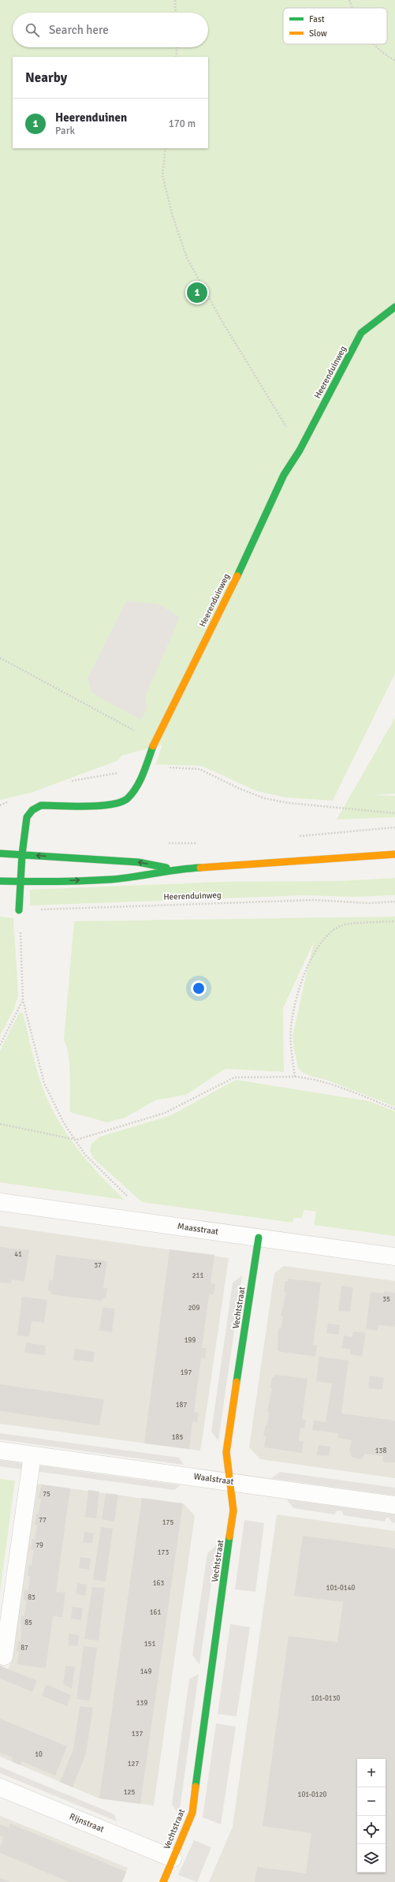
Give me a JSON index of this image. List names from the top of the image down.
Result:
{
  "streets": {
    "street": [
      "Heerenduinweg",
      "Maasstraat",
      "Vechtstraat",
      "Waalstraat",
      "Rijnstraat"
    ]
  },
  "crossings": [
    ["Maasstraat", "Vechtstraat"],
    ["Vechtstraat", "Waalstraat"],
    ["Vechtstraat", "Rijnstraat"]
  ],
  "house_numbers": [
    "41",
    "37",
    "211",
    "35",
    "209",
    "199",
    "197",
    "187",
    "185",
    "138",
    "75",
    "77",
    "175",
    "79",
    "173",
    "163",
    "101-0140",
    "83",
    "161",
    "85",
    "151",
    "87",
    "149",
    "101-0130",
    "139",
    "137",
    "10",
    "127",
    "125",
    "101-0120"
  ],
  "legend": ["Fast", "Slow"],
  "page": {
    "search": "Search here",
    "heading": "Nearby",
    "list": [
      {
        "mark": "1",
        "name": "Heerenduinen",
        "note": "Park",
        "value": "170 m"
      }
    ],
    "pins": "1",
    "map_buttons": ["+", "−"]
  }
}
